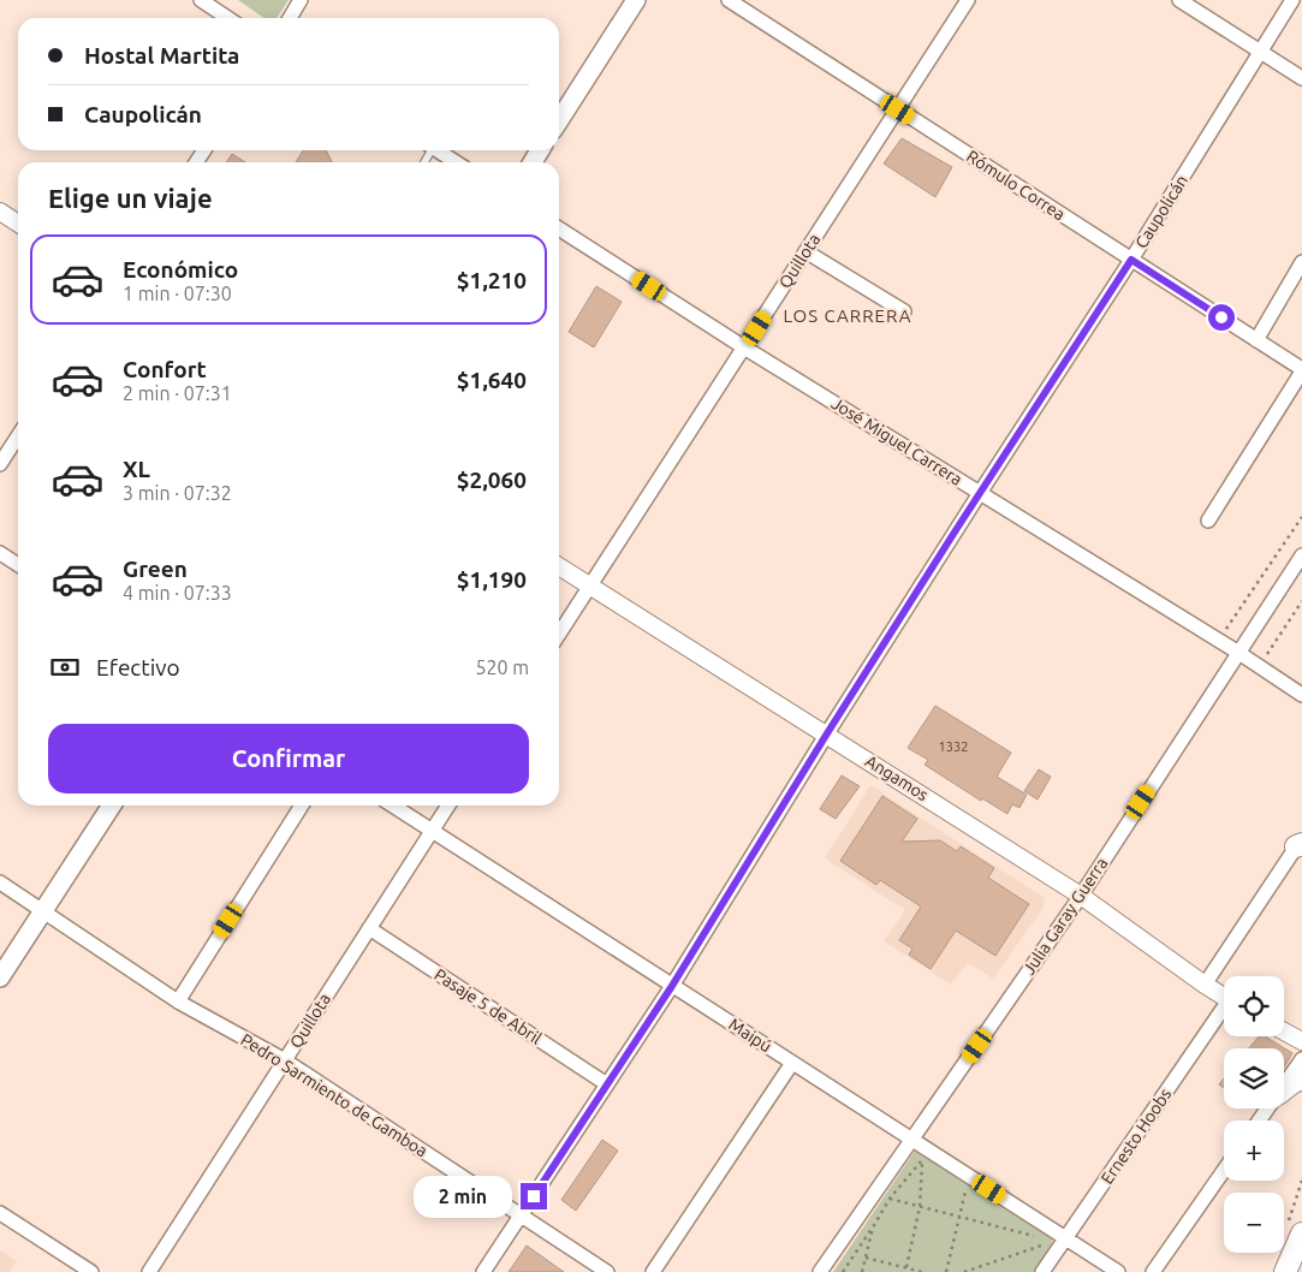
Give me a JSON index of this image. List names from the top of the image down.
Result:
{
  "streets": {
    "street": [
      "Rómulo Correa",
      "Caupolicán",
      "Quillota",
      "José Miguel Carrera",
      "Angamos",
      "Julia Garay Guerra",
      "Pasaje 5 de Abril",
      "Maipú",
      "Pedro Sarmiento de Gamboa",
      "Ernesto Hoobs"
    ]
  },
  "crossings": [
    ["Rómulo Correa", "Caupolicán"],
    ["Rómulo Correa", "Quillota"],
    ["Caupolicán", "José Miguel Carrera"],
    ["Caupolicán", "Angamos"],
    ["Caupolicán", "Pasaje 5 de Abril"],
    ["Caupolicán", "Maipú"],
    ["Caupolicán", "Pedro Sarmiento de Gamboa"],
    ["Quillota", "José Miguel Carrera"],
    ["Quillota", "Angamos"],
    ["Quillota", "Pasaje 5 de Abril"],
    ["Quillota", "Maipú"],
    ["Quillota", "Pedro Sarmiento de Gamboa"],
    ["José Miguel Carrera", "Julia Garay Guerra"],
    ["Angamos", "Julia Garay Guerra"],
    ["Julia Garay Guerra", "Maipú"],
    ["Maipú", "Ernesto Hoobs"]
  ],
  "districts": ["LOS CARRERA"],
  "house_numbers": ["1332"],
  "page": {
    "banner": ["Hostal Martita", "Caupolicán"],
    "heading": "Elige un viaje",
    "list": [
      {
        "name": "Económico",
        "note": "1 min · 07:30",
        "value": "$1,210"
      },
      {
        "name": "Confort",
        "note": "2 min · 07:31",
        "value": "$1,640"
      },
      {
        "name": "XL",
        "note": "3 min · 07:32",
        "value": "$2,060"
      },
      {
        "name": "Green",
        "note": "4 min · 07:33",
        "value": "$1,190"
      }
    ],
    "pay": ["Efectivo", "520 m"],
    "buttons": "Confirmar",
    "map_buttons": ["+", "−"],
    "bubble": "2 min"
  }
}
